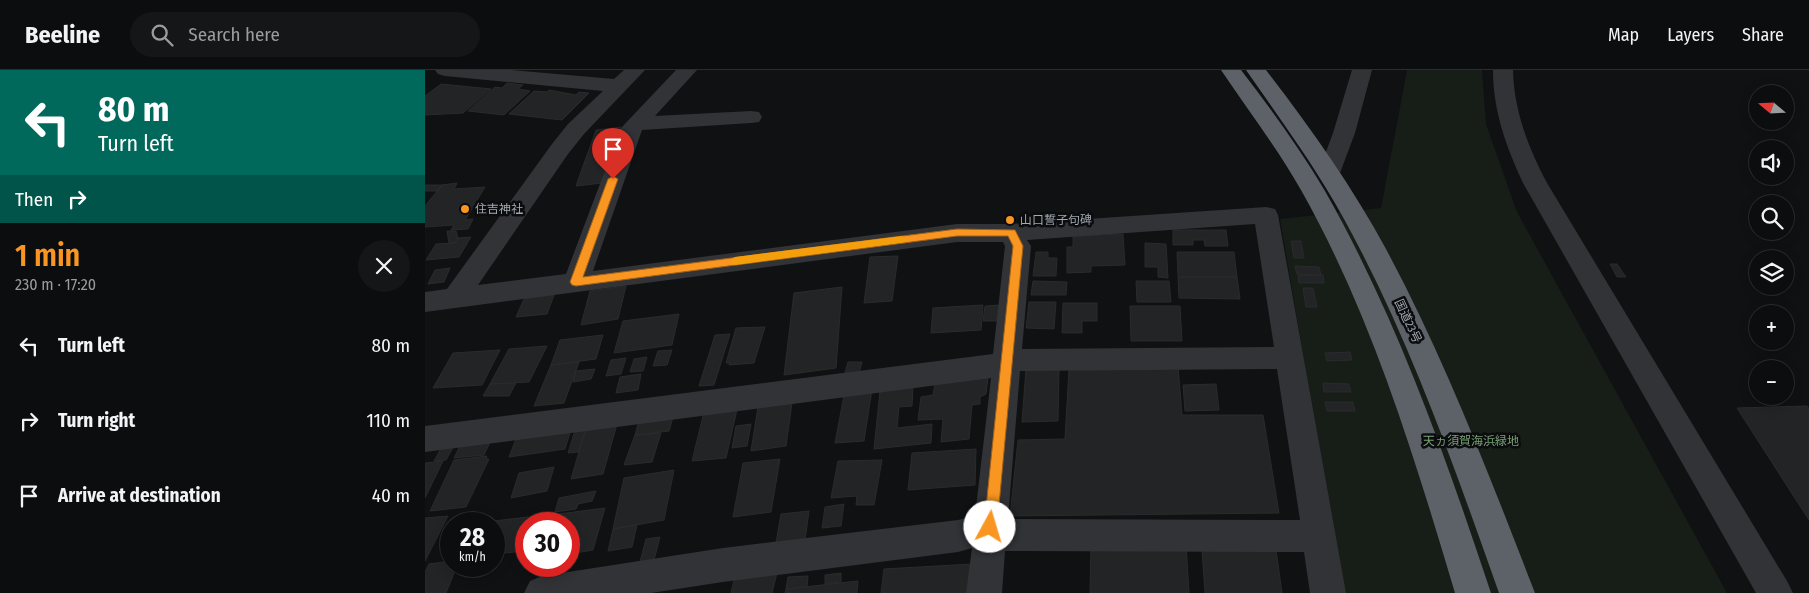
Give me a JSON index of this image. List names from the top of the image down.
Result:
{
  "streets": {
    "highway": ["国道23号"]
  },
  "parks": ["天ヵ須賀海浜緑地"],
  "places": ["住吉神社", "山口誓子句碑"],
  "north": "left",
  "page": {
    "header": "Beeline",
    "search": "Search here",
    "nav": ["Map", "Layers", "Share"],
    "turn": ["80 m", "Turn left"],
    "map_buttons": ["+", "−"],
    "then": "Then",
    "heading": ["1 min", "230 m · 17:20"],
    "list": [
      {
        "name": "Turn left",
        "value": "80 m"
      },
      {
        "name": "Turn right",
        "value": "110 m"
      },
      {
        "name": "Arrive at destination",
        "value": "40 m"
      }
    ],
    "speed": "28 km/h",
    "limit": "30"
  }
}
